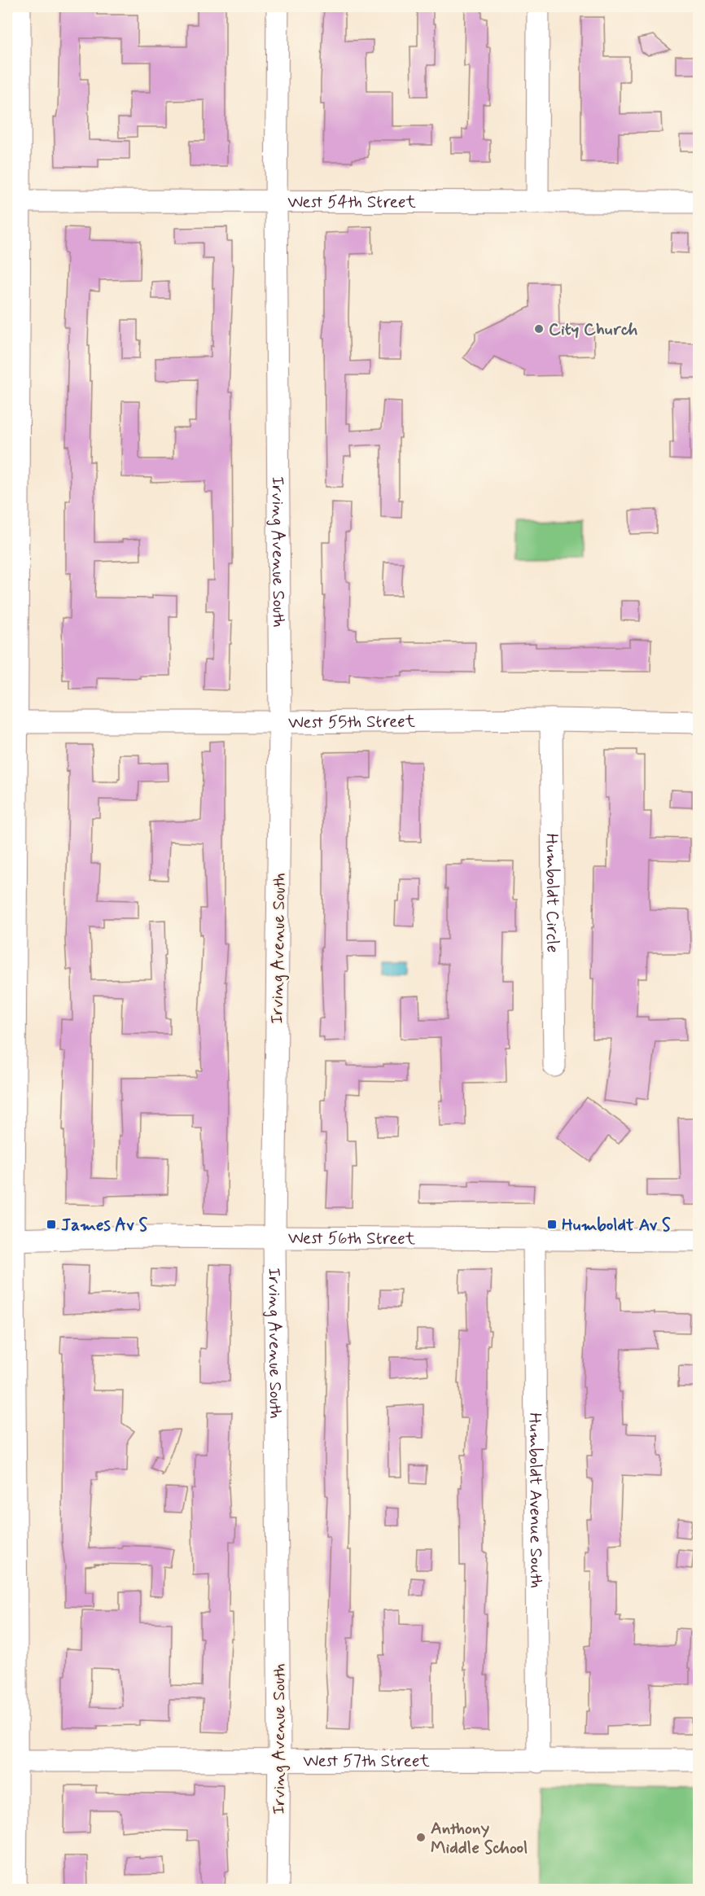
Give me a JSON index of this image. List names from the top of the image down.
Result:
{
  "streets": {
    "street": [
      "West 54th Street",
      "Irving Avenue South",
      "West 55th Street",
      "Humboldt Circle",
      "West 56th Street",
      "Humboldt Avenue South",
      "West 57th Street"
    ]
  },
  "crossings": [
    ["West 54th Street", "Irving Avenue South"],
    ["Irving Avenue South", "West 55th Street"],
    ["Irving Avenue South", "West 56th Street"],
    ["Irving Avenue South", "West 57th Street"],
    ["West 55th Street", "Humboldt Circle"],
    ["West 56th Street", "Humboldt Avenue South"],
    ["Humboldt Avenue South", "West 57th Street"]
  ],
  "places": {
    "other": ["City Church", "Anthony Middle School"],
    "transit": ["James Av S", "Humboldt Av S"]
  }
}
